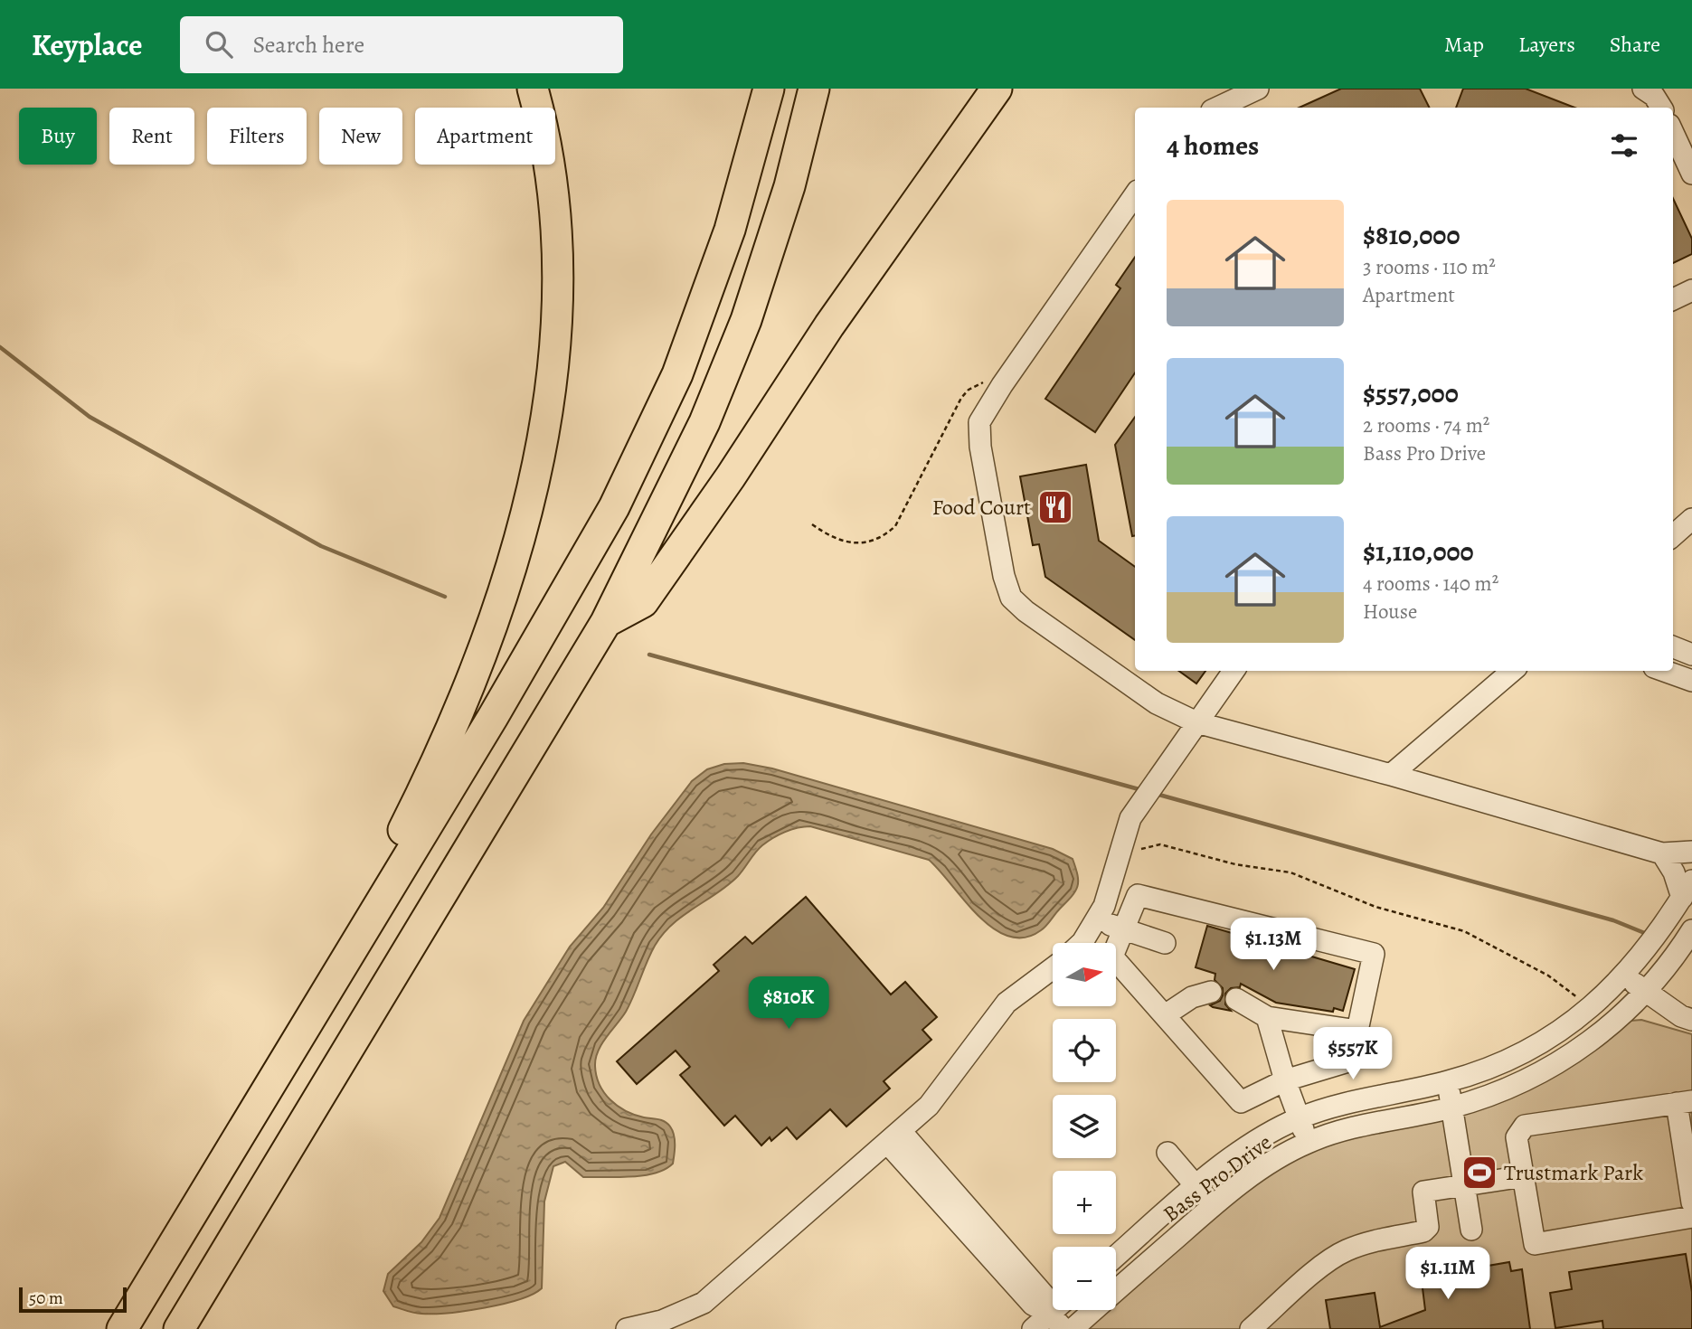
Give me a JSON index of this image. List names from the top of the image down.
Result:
{
  "streets": {
    "street": ["Bass Pro Drive"]
  },
  "places": {
    "restaurant": ["Food Court"],
    "sports": ["Trustmark Park"]
  },
  "scale_bar": "50 m",
  "north": "right",
  "page": {
    "header": "Keyplace",
    "search": "Search here",
    "nav": ["Map", "Layers", "Share"],
    "chip": [
      "Buy",
      "Rent",
      "Filters",
      "New",
      "Apartment"
    ],
    "heading": "4 homes",
    "list": [
      {
        "name": "$810,000",
        "note": "3 rooms · 110 m² · Apartment"
      },
      {
        "name": "$557,000",
        "note": "2 rooms · 74 m² · Bass Pro Drive"
      },
      {
        "name": "$1,110,000",
        "note": "4 rooms · 140 m² · House"
      }
    ],
    "price": [
      "$1.13M",
      "$810K",
      "$557K",
      "$1.11M"
    ],
    "map_buttons": ["+", "−"],
    "scale": "50 m"
  }
}
